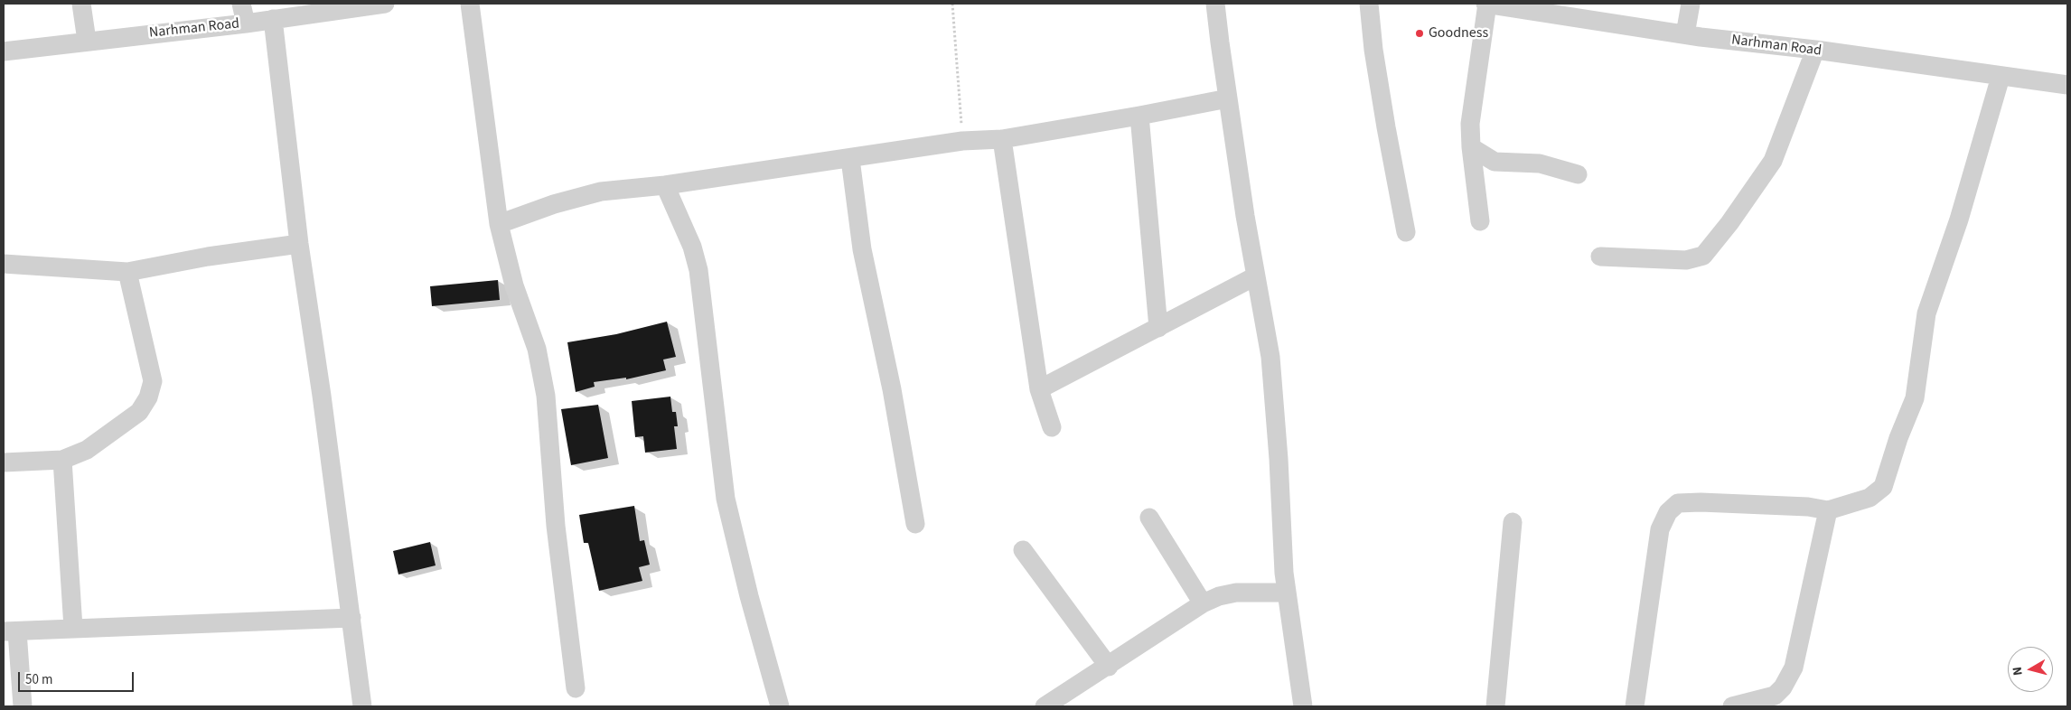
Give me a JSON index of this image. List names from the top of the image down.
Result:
{
  "streets": {
    "street": ["Narhman Road"]
  },
  "places": ["Goodness"],
  "scale_bar": "50 m",
  "north": "left"
}
